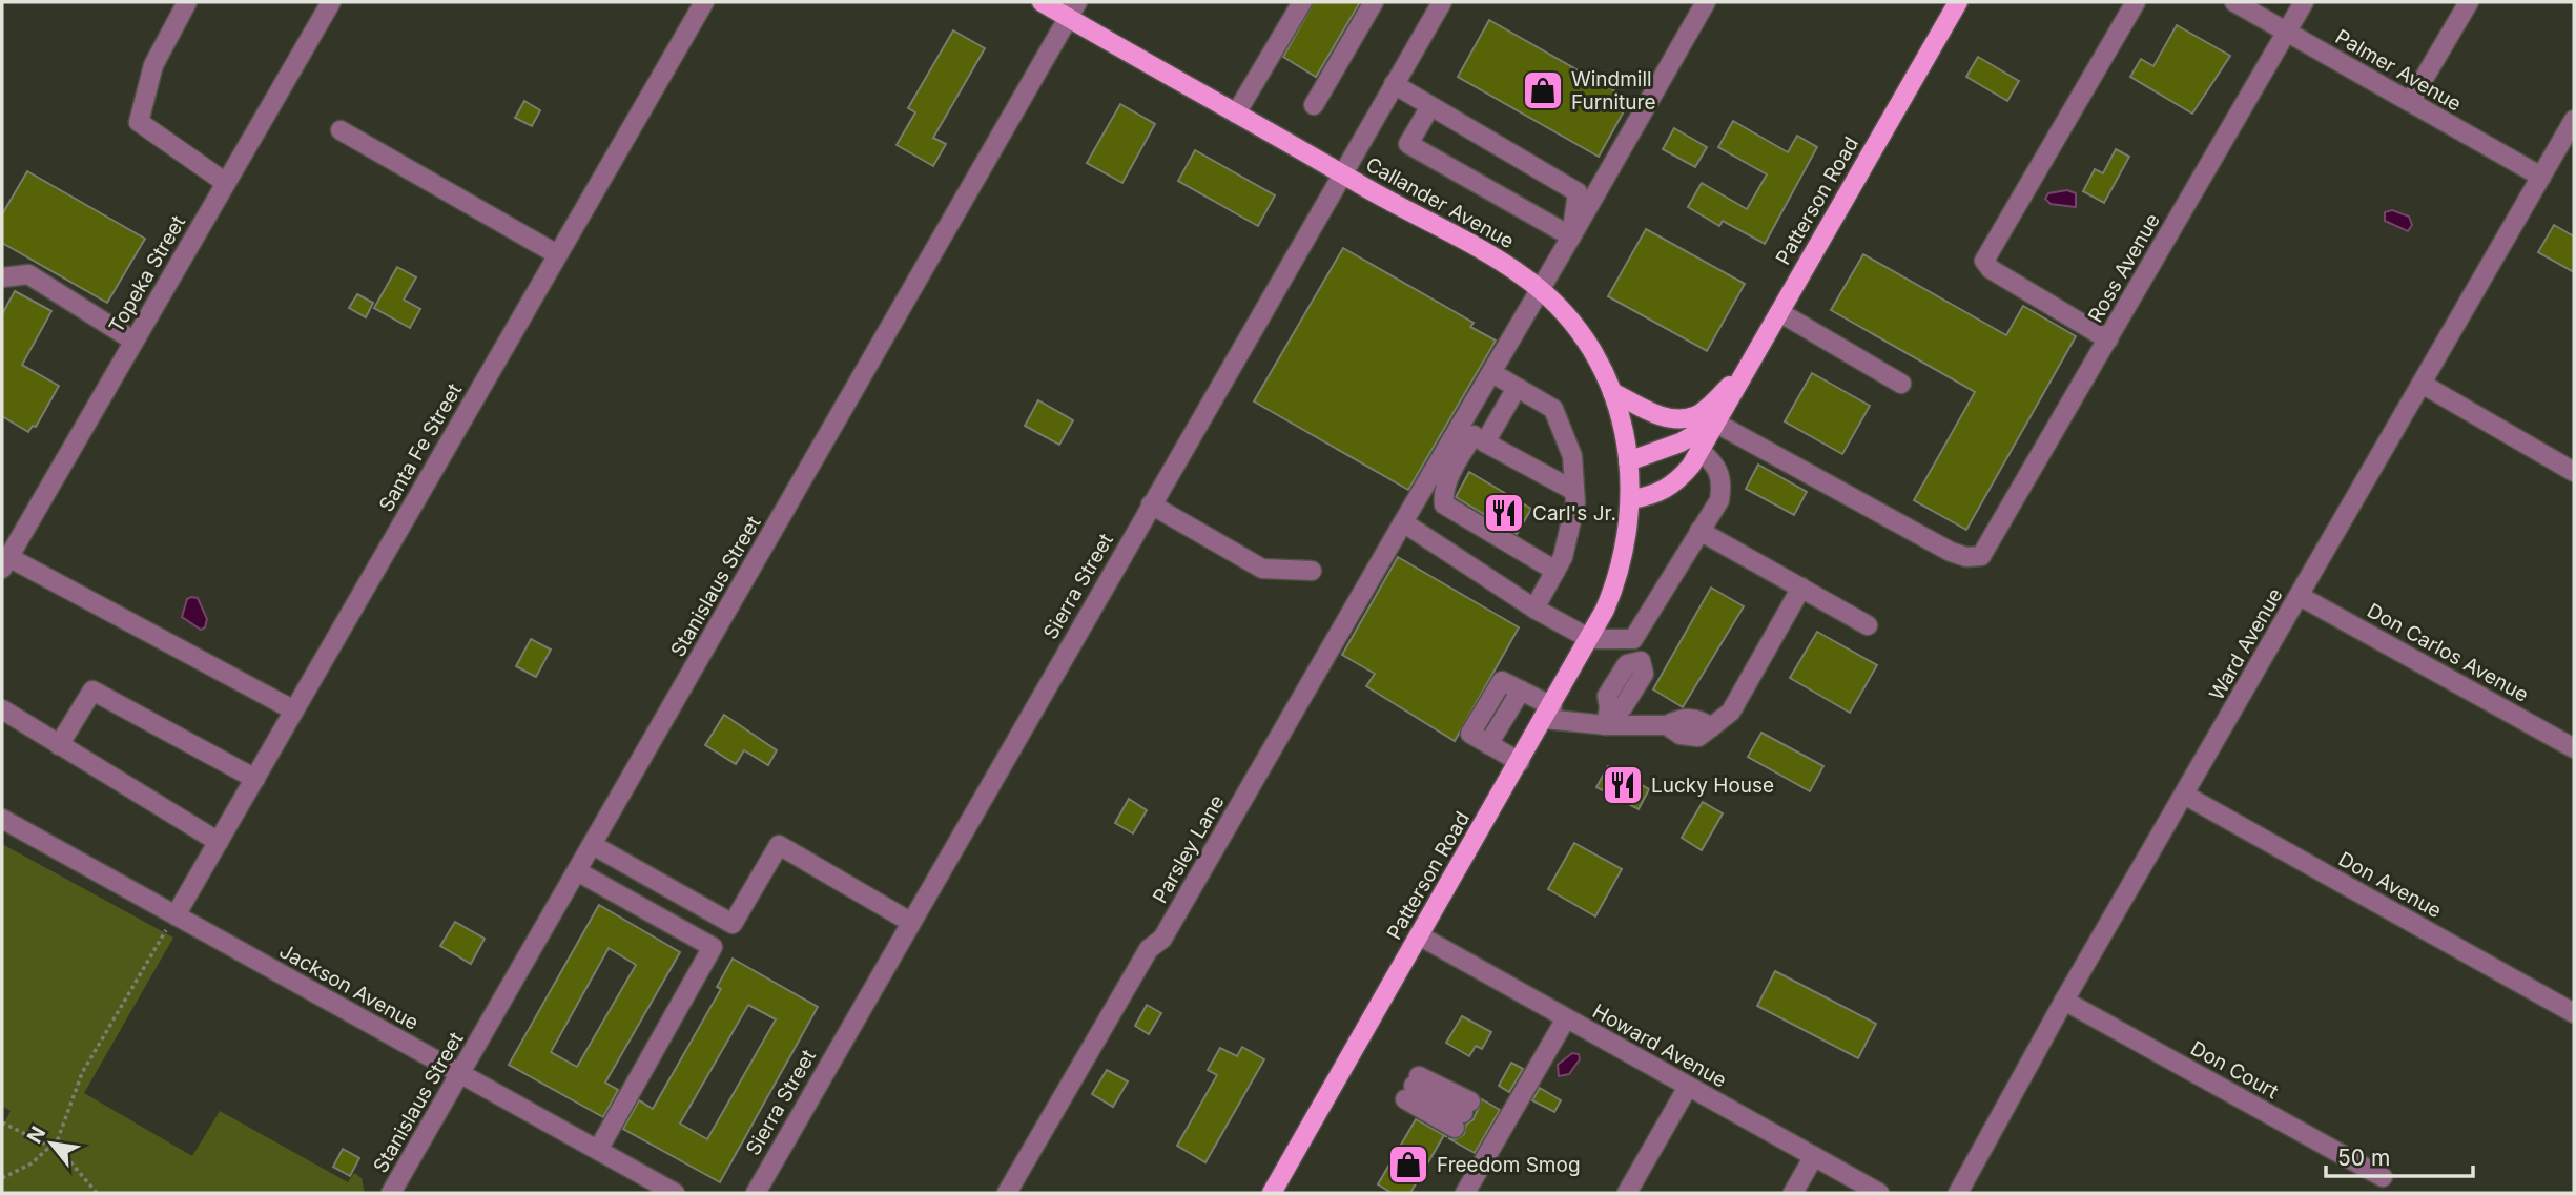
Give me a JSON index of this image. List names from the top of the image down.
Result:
{
  "streets": {
    "main road": ["Patterson Road", "Callander Avenue"],
    "street": [
      "Palmer Avenue",
      "Ross Avenue",
      "Topeka Street",
      "Santa Fe Street",
      "Stanislaus Street",
      "Sierra Street",
      "Ward Avenue",
      "Don Carlos Avenue",
      "Parsley Lane",
      "Don Avenue",
      "Jackson Avenue",
      "Howard Avenue",
      "Don Court"
    ]
  },
  "crossings": [
    ["Palmer Avenue", "Ross Avenue"],
    ["Palmer Avenue", "Ward Avenue"],
    ["Patterson Road", "Callander Avenue"],
    ["Patterson Road", "Ross Avenue"],
    ["Patterson Road", "Howard Avenue"],
    ["Callander Avenue", "Stanislaus Street"],
    ["Callander Avenue", "Sierra Street"],
    ["Callander Avenue", "Parsley Lane"],
    ["Santa Fe Street", "Jackson Avenue"],
    ["Stanislaus Street", "Jackson Avenue"],
    ["Ward Avenue", "Don Carlos Avenue"],
    ["Ward Avenue", "Don Avenue"],
    ["Ward Avenue", "Don Court"]
  ],
  "places": {
    "shop": ["Windmill Furniture", "Freedom Smog"],
    "restaurant": ["Carl's Jr.", "Lucky House"]
  },
  "scale_bar": "50 m",
  "north": "top left"
}
